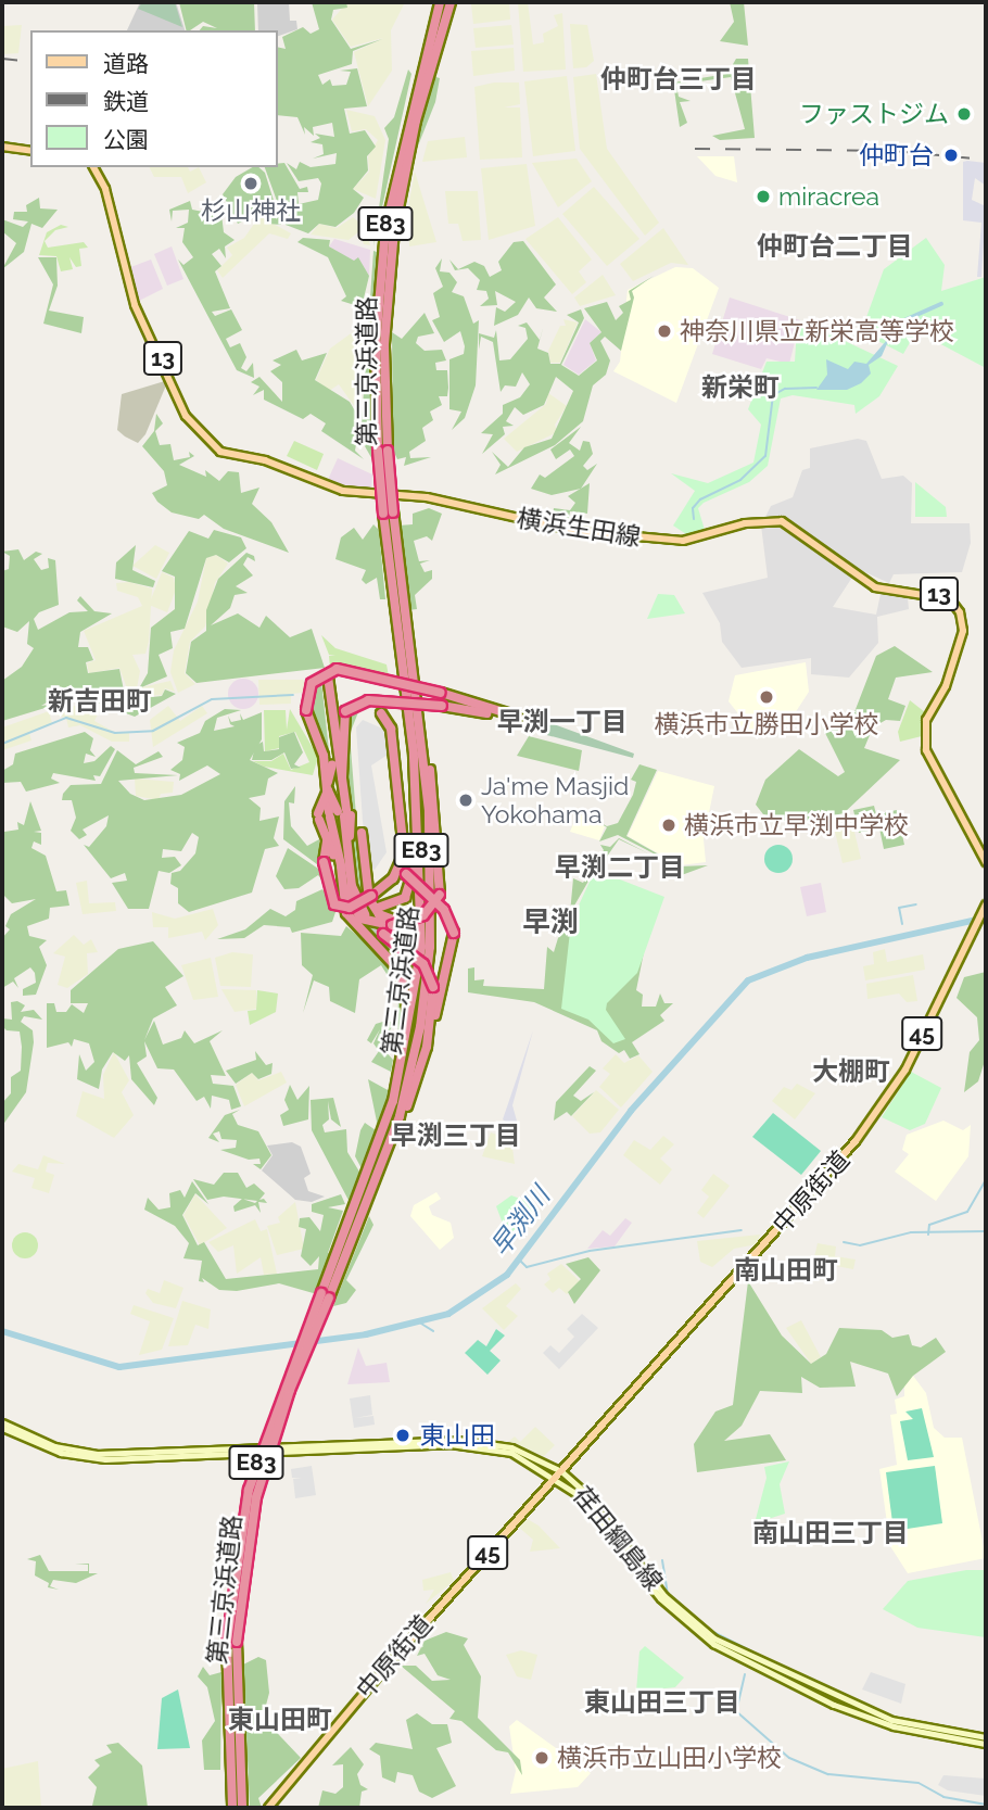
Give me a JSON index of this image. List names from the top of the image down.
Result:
{
  "streets": {
    "highway": ["E83", "第三京浜道路"],
    "main road": [
      "13",
      "横浜生田線",
      "45",
      "中原街道",
      "荏田綱島線"
    ]
  },
  "crossings": [
    ["中原街道", "荏田綱島線"]
  ],
  "districts": [
    "仲町台三丁目",
    "仲町台二丁目",
    "新栄町",
    "新吉田町",
    "早渕一丁目",
    "早渕二丁目",
    "早渕",
    "大棚町",
    "早渕三丁目",
    "南山田町",
    "南山田三丁目",
    "東山田三丁目",
    "東山田町"
  ],
  "water": ["早渕川"],
  "places": [
    "ファストジム",
    "仲町台",
    "杉山神社",
    "miracrea",
    "神奈川県立新栄高等学校",
    "横浜市立勝田小学校",
    "Ja'me Masjid Yokohama",
    "横浜市立早渕中学校",
    "東山田",
    "横浜市立山田小学校"
  ],
  "legend": ["道路", "鉄道", "公園"]
}
